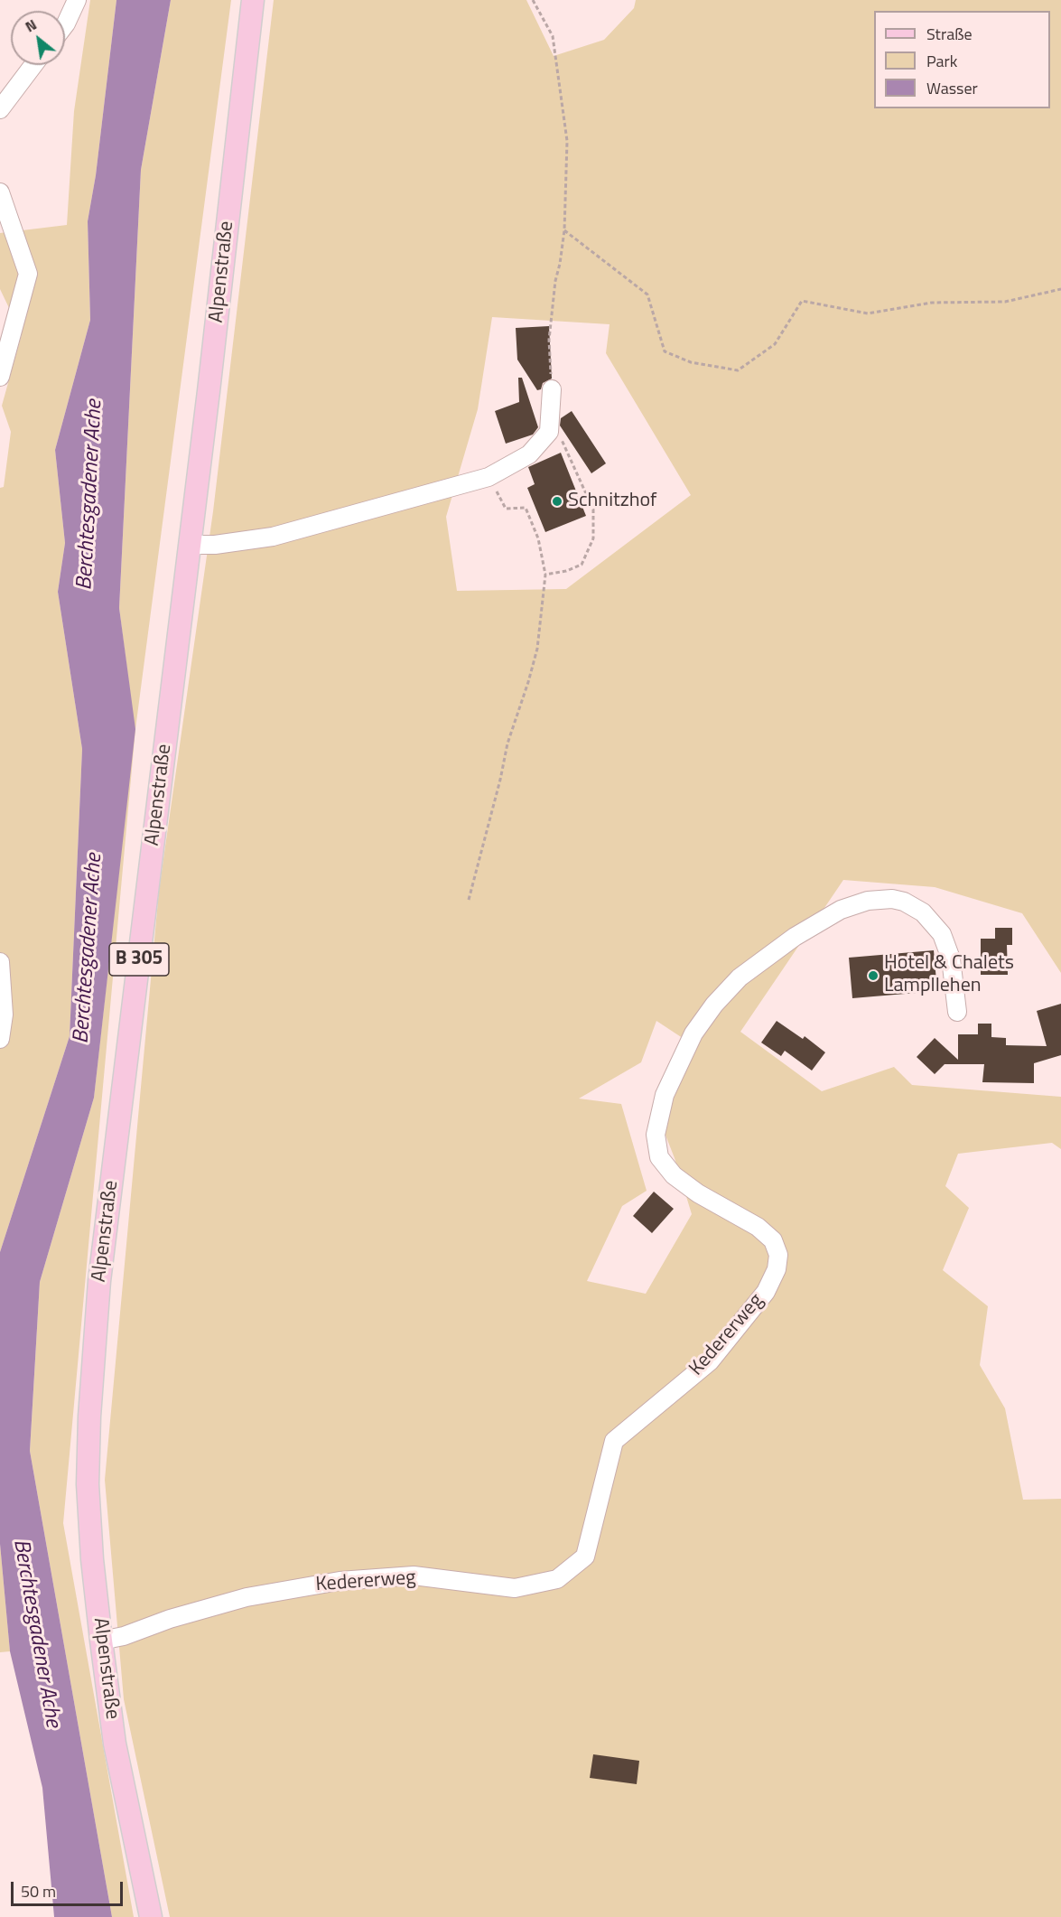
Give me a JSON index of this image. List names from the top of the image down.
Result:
{
  "streets": {
    "main road": ["Alpenstraße", "B 305"],
    "street": ["Kedererweg"]
  },
  "crossings": [
    ["Alpenstraße", "Kedererweg"]
  ],
  "water": ["Berchtesgadener Ache"],
  "places": ["Schnitzhof", "Hotel & Chalets Lampllehen"],
  "legend": ["Straße", "Park", "Wasser"],
  "scale_bar": "50 m",
  "north": "top left"
}
